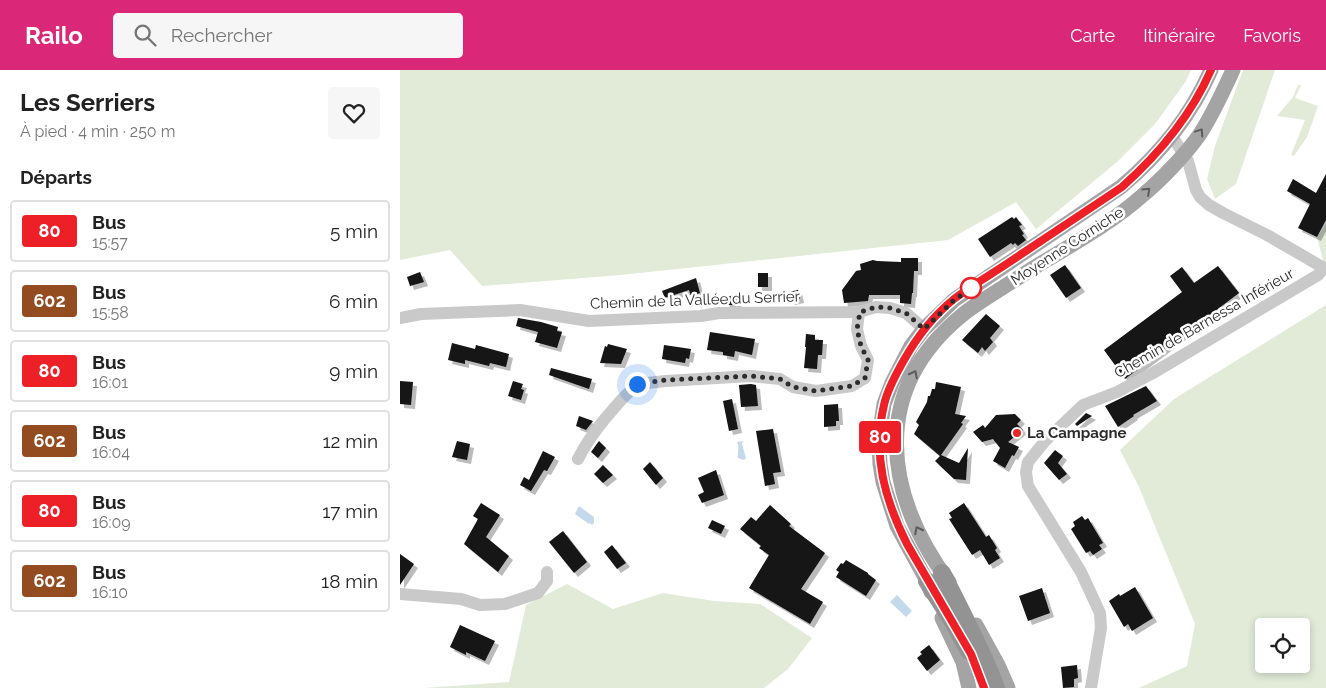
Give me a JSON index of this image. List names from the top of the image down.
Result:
{
  "streets": {
    "main road": ["Moyenne Corniche"],
    "street": ["Chemin de la Vallée du Serrier", "Chemin de Barnessa Inférieur"]
  },
  "crossings": [
    ["Moyenne Corniche", "Chemin de la Vallée du Serrier"],
    ["Moyenne Corniche", "Chemin de Barnessa Inférieur"]
  ],
  "places": ["La Campagne"],
  "lines": ["bus line 80"],
  "page": {
    "header": "Railo",
    "search": "Rechercher",
    "nav": ["Carte", "Itinéraire", "Favoris"],
    "heading": [
      ["Les Serriers", "À pied · 4 min · 250 m"],
      "Départs"
    ],
    "on_map": "80",
    "list": [
      {
        "mark": "80",
        "name": "Bus",
        "note": "15:57",
        "value": "5 min"
      },
      {
        "mark": "602",
        "name": "Bus",
        "note": "15:58",
        "value": "6 min"
      },
      {
        "mark": "80",
        "name": "Bus",
        "note": "16:01",
        "value": "9 min"
      },
      {
        "mark": "602",
        "name": "Bus",
        "note": "16:04",
        "value": "12 min"
      },
      {
        "mark": "80",
        "name": "Bus",
        "note": "16:09",
        "value": "17 min"
      },
      {
        "mark": "602",
        "name": "Bus",
        "note": "16:10",
        "value": "18 min"
      }
    ]
  }
}
